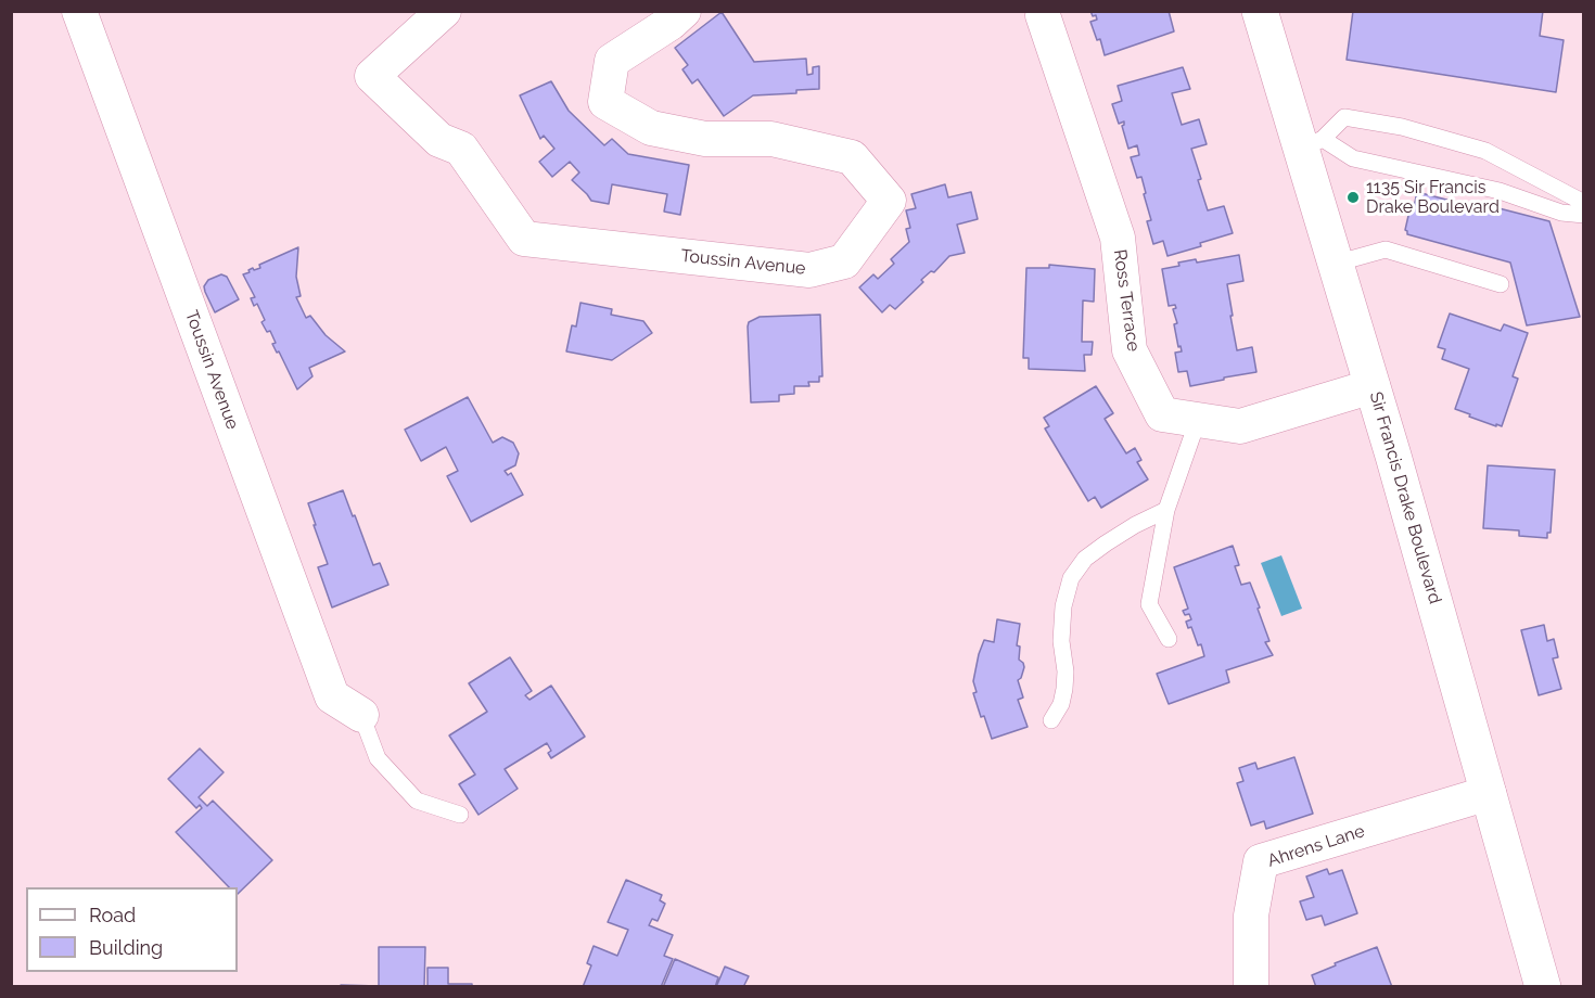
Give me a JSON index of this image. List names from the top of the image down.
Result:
{
  "streets": {
    "main road": ["Sir Francis Drake Boulevard"],
    "street": ["Toussin Avenue", "Ross Terrace", "Ahrens Lane"]
  },
  "crossings": [
    ["Ross Terrace", "Sir Francis Drake Boulevard"],
    ["Sir Francis Drake Boulevard", "Ahrens Lane"]
  ],
  "places": ["1135 Sir Francis Drake Boulevard"],
  "legend": ["Road", "Building"]
}
